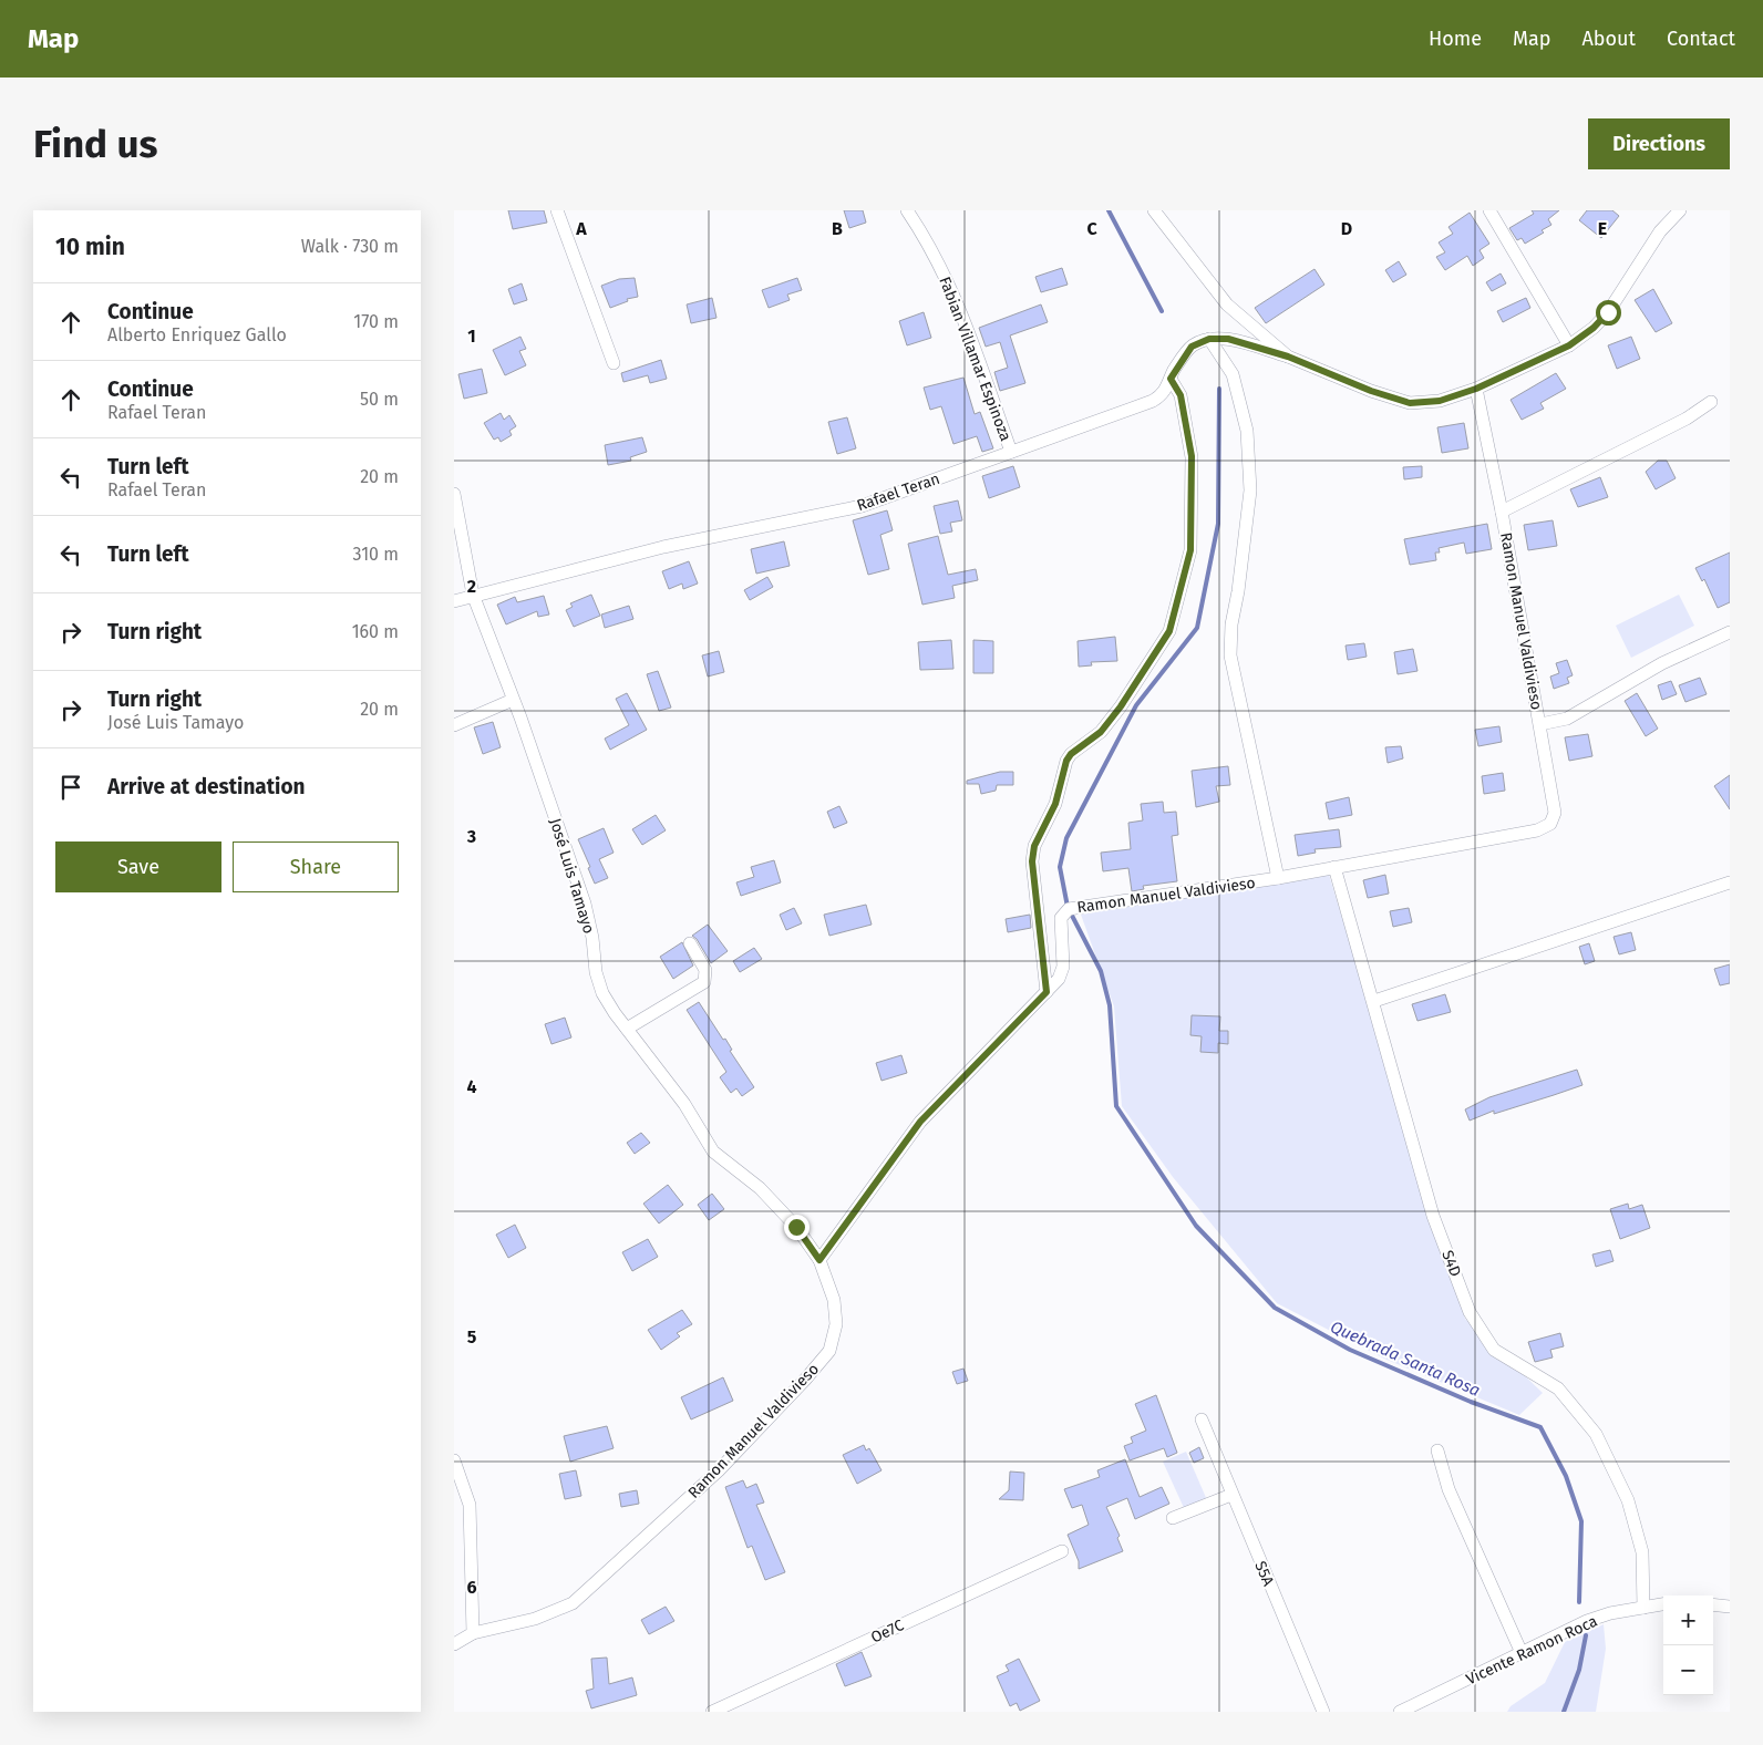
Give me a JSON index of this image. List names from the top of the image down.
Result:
{
  "streets": {
    "street": [
      "Fabian Villamar Espinoza",
      "Rafael Teran",
      "Ramon Manuel Valdivieso",
      "José Luis Tamayo",
      "S4D",
      "S5A",
      "Oe7C",
      "Vicente Ramon Roca"
    ]
  },
  "crossings": [
    ["Fabian Villamar Espinoza", "Rafael Teran"],
    ["Rafael Teran", "José Luis Tamayo"],
    ["Ramon Manuel Valdivieso", "José Luis Tamayo"],
    ["Ramon Manuel Valdivieso", "S4D"],
    ["S4D", "Vicente Ramon Roca"]
  ],
  "water": ["Quebrada Santa Rosa"],
  "page": {
    "header": "Map",
    "nav": [
      "Home",
      "Map",
      "About",
      "Contact"
    ],
    "buttons": [
      "Directions",
      ["Save", "Share"]
    ],
    "title": "Find us",
    "heading": ["10 min", "Walk · 730 m"],
    "list": [
      ["Continue", "Alberto Enriquez Gallo", "170 m"],
      ["Continue", "Rafael Teran", "50 m"],
      ["Turn left", "Rafael Teran", "20 m"],
      ["Turn left", "310 m"],
      ["Turn right", "160 m"],
      ["Turn right", "José Luis Tamayo", "20 m"],
      "Arrive at destination"
    ],
    "map_buttons": ["+", "−"]
  },
  "grid": {
    "columns": [
      "A",
      "B",
      "C",
      "D",
      "E"
    ],
    "rows": [
      "1",
      "2",
      "3",
      "4",
      "5",
      "6"
    ]
  }
}
